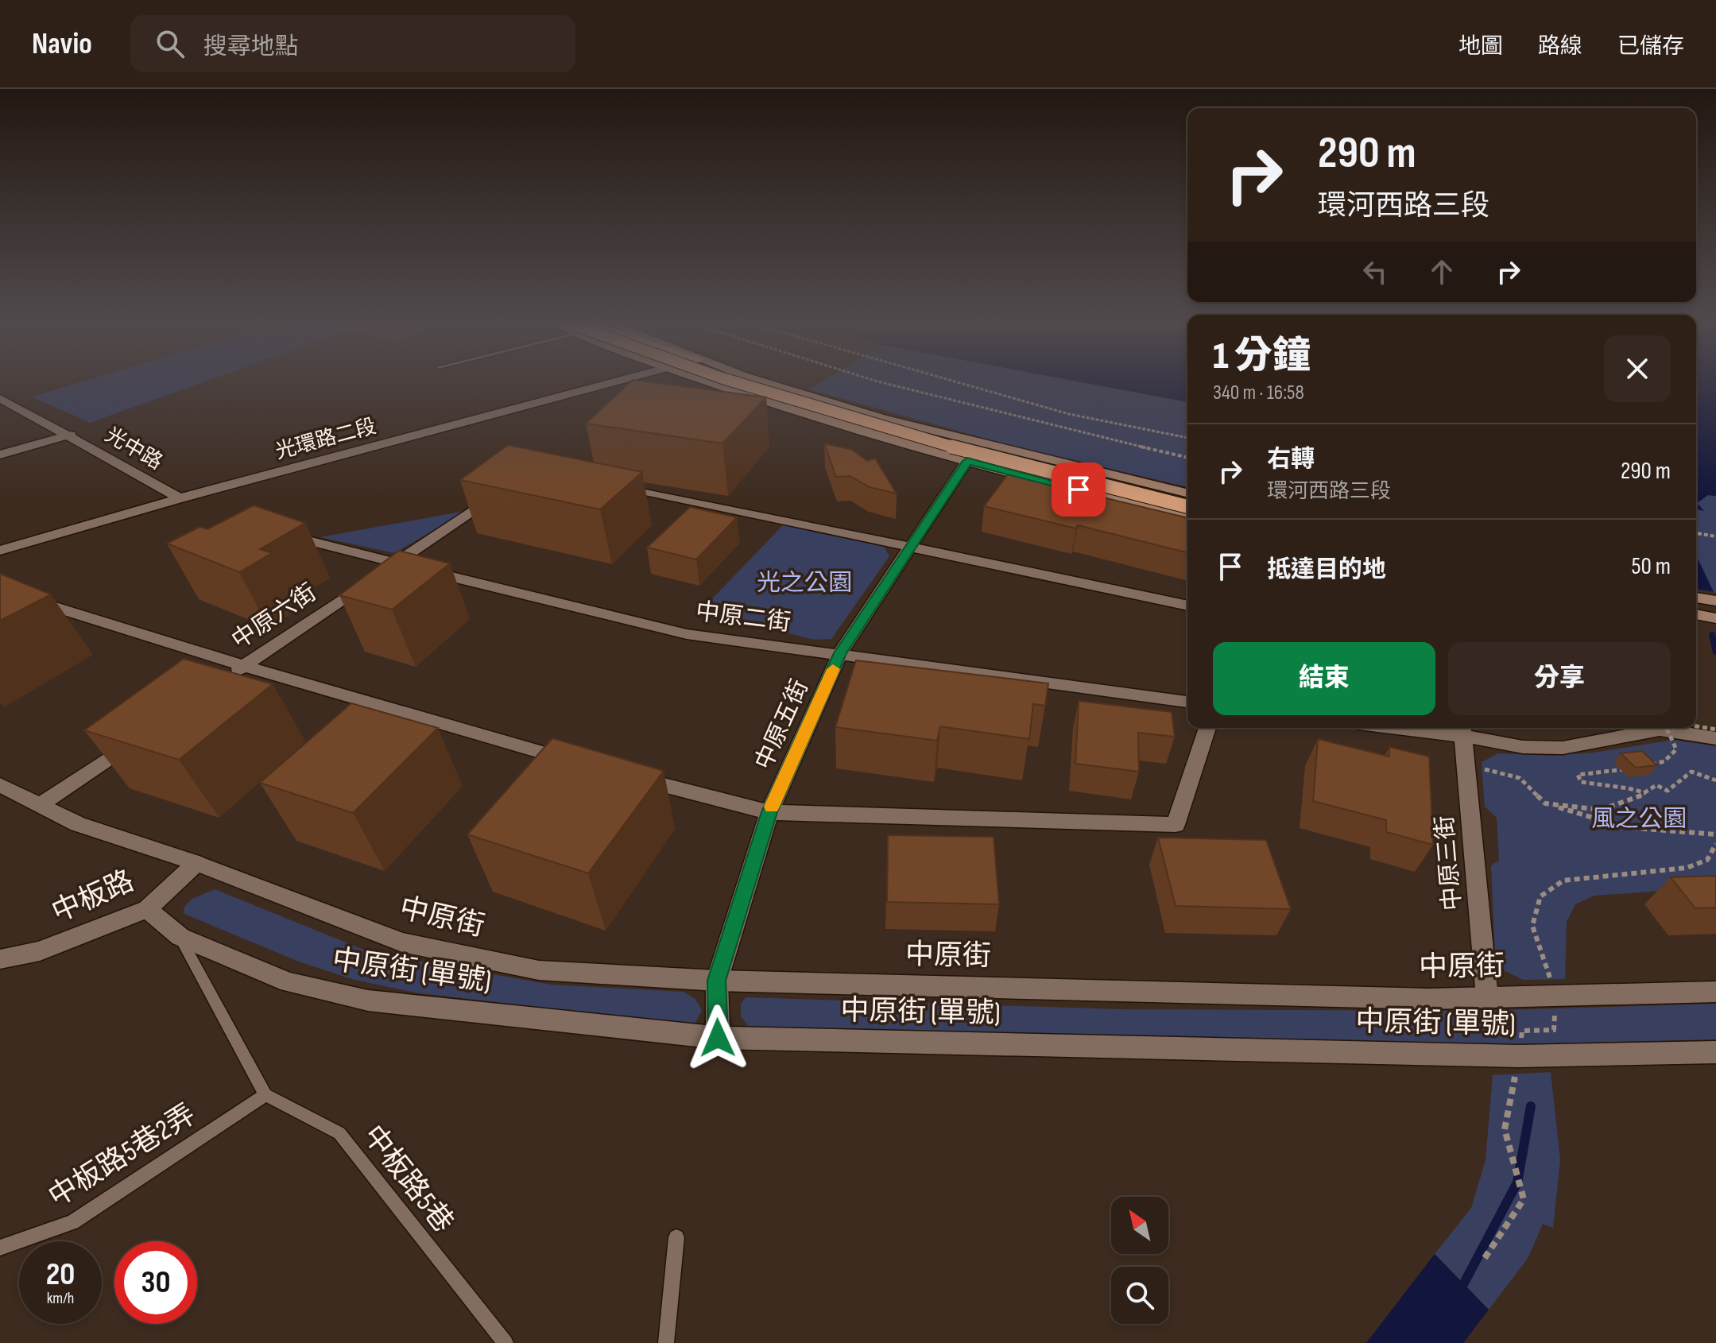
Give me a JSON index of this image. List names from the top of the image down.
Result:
{
  "streets": {
    "street": [
      "光環路二段",
      "光中路",
      "中原六街",
      "中原二街",
      "中原五街",
      "中原三街",
      "中板路",
      "中原街",
      "中原街 (單號)"
    ],
    "lane": ["中板路5巷2弄", "中板路5巷"]
  },
  "crossings": [
    ["光環路二段", "光中路"],
    ["中原六街", "中原二街"],
    ["中原二街", "中原五街"],
    ["中原五街", "中原街"],
    ["中原五街", "中原街 (單號)"],
    ["中原三街", "中原街"],
    ["中板路", "中原街"],
    ["中板路", "中原街 (單號)"],
    ["中板路5巷2弄", "中板路5巷"]
  ],
  "parks": ["光之公園", "風之公園"],
  "north": "top left",
  "page": {
    "header": "Navio",
    "search": "搜尋地點",
    "nav": ["地圖", "路線", "已儲存"],
    "turn": ["290 m", "環河西路三段"],
    "heading": ["1 分鐘", "340 m · 16:58"],
    "list": [
      {
        "name": "右轉",
        "note": "環河西路三段",
        "value": "290 m"
      },
      {
        "name": "抵達目的地",
        "value": "50 m"
      }
    ],
    "buttons": ["結束", "分享"],
    "speed": "20 km/h",
    "limit": "30"
  }
}
